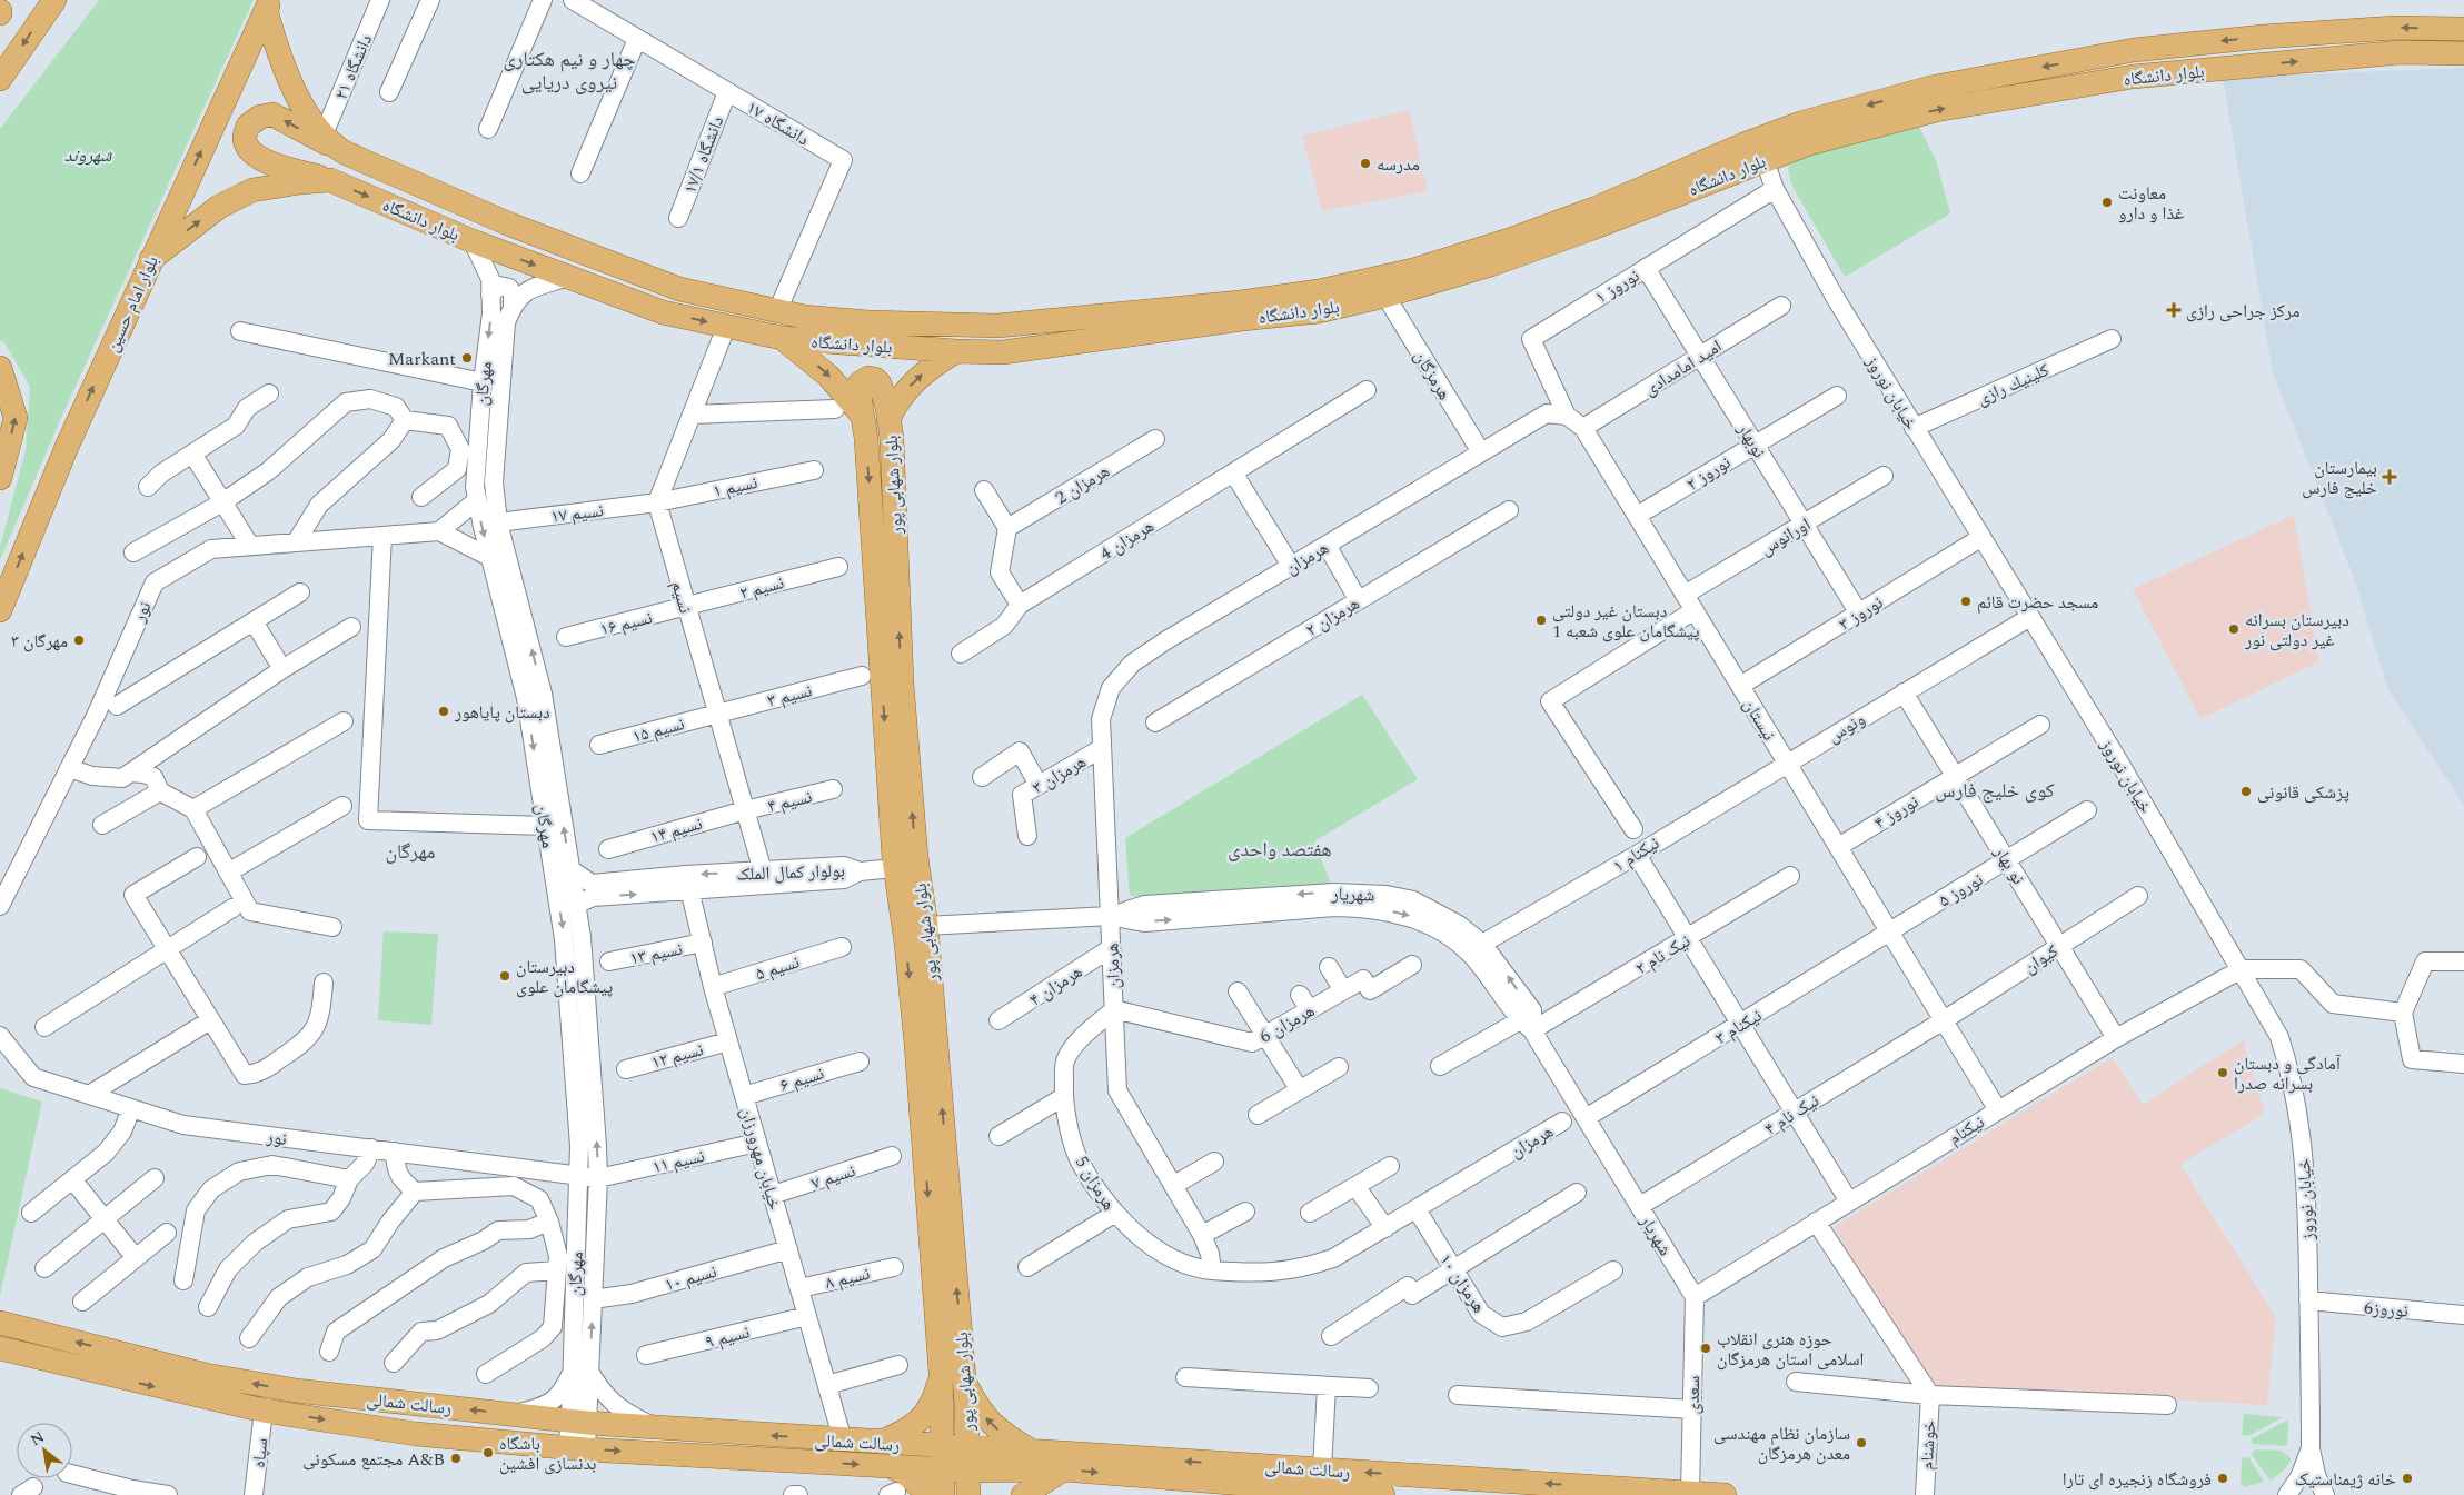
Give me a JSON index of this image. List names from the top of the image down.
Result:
{
  "streets": {
    "main road": [
      "بلوار دانشگاه",
      "بلوار امام حسین",
      "بلوار شهابی پور",
      "رسالت شمالی"
    ],
    "street": [
      "دانشگاه ۲۱",
      "دانشگاه ۱۷",
      "دانشگاه ۱۷/۱",
      "نوروز ۱",
      "امید امامدادی",
      "هرمزگان",
      "مهرگان",
      "كلينيك رازی",
      "خیابان نوروز",
      "نوبهار",
      "نوروز ۲",
      "هرمزان 2",
      "نسیم ۱",
      "نسیم ۱۷",
      "اورانوس",
      "هرمزان 4",
      "هرمزان",
      "نسیم ۲",
      "نسیم",
      "نور",
      "نوروز ۳",
      "هرمزان ۲",
      "نسیم ۱۶",
      "نسیم ۳",
      "نیستان",
      "ونوس",
      "نسیم ۱۵",
      "هرمزان ۳",
      "نسیم ۴",
      "نوروز ۴",
      "نسیم ۱۴",
      "نیکنام ۱",
      "نو بهار",
      "بولوار کمال الملک",
      "نوروز ۵",
      "شهریار",
      "نسیم ۱۳",
      "نیک نام ۲",
      "کیوان",
      "نسیم ۵",
      "هرمزان ۴",
      "هرمزان 6",
      "نیکنام ۳",
      "نسیم ۱۲",
      "نسیم ۶",
      "نیک نام ۴",
      "نیکنام",
      "خیابان مهرورزان",
      "نسیم ۱۱",
      "نسیم ۷",
      "هرمزان 5",
      "نسیم ۱۰",
      "نسیم ۸",
      "هرمزان ۱۰",
      "نوروز6",
      "نسیم ۹",
      "سعدی",
      "خوشنام",
      "سپاه"
    ]
  },
  "crossings": [
    ["دانشگاه ۲۱", "بلوار دانشگاه"],
    ["بلوار دانشگاه", "دانشگاه ۱۷"],
    ["بلوار دانشگاه", "بلوار امام حسین"],
    ["بلوار دانشگاه", "هرمزگان"],
    ["بلوار دانشگاه", "مهرگان"],
    ["بلوار دانشگاه", "خیابان نوروز"],
    ["دانشگاه ۱۷", "دانشگاه ۱۷/۱"],
    ["نوروز ۱", "خیابان نوروز"],
    ["نوروز ۱", "نوبهار"],
    ["نوروز ۱", "نیستان"],
    ["امید امامدادی", "نوبهار"],
    ["امید امامدادی", "نیستان"],
    ["هرمزگان", "هرمزان"],
    ["مهرگان", "نسیم ۱۷"],
    ["مهرگان", "نور"],
    ["مهرگان", "بولوار کمال الملک"],
    ["مهرگان", "نسیم ۱۱"],
    ["مهرگان", "نسیم ۱۰"],
    ["مهرگان", "رسالت شمالی"],
    ["كلينيك رازی", "خیابان نوروز"],
    ["خیابان نوروز", "نوروز ۳"],
    ["خیابان نوروز", "نیکنام"],
    ["خیابان نوروز", "نوروز6"],
    ["نوبهار", "نوروز ۲"],
    ["نوبهار", "اورانوس"],
    ["نوبهار", "نوروز ۳"],
    ["نوروز ۲", "نیستان"],
    ["بلوار شهابی پور", "شهریار"],
    ["بلوار شهابی پور", "رسالت شمالی"],
    ["نسیم ۱", "نسیم ۱۷"],
    ["نسیم ۱", "نسیم"],
    ["نسیم ۱۷", "نسیم"],
    ["اورانوس", "نیستان"],
    ["هرمزان", "هرمزان ۳"],
    ["هرمزان", "شهریار"],
    ["هرمزان", "هرمزان ۴"],
    ["هرمزان", "هرمزان 6"],
    ["هرمزان", "هرمزان 5"],
    ["هرمزان", "هرمزان ۱۰"],
    ["نسیم ۲", "نسیم"],
    ["نسیم ۲", "نسیم ۱۶"],
    ["نسیم", "نسیم ۱۶"],
    ["نسیم", "نسیم ۳"],
    ["نسیم", "نسیم ۱۵"],
    ["نسیم", "نسیم ۴"],
    ["نسیم", "نسیم ۱۴"],
    ["نسیم", "بولوار کمال الملک"],
    ["نور", "نسیم ۱۱"],
    ["نوروز ۳", "نیستان"],
    ["نسیم ۳", "نسیم ۱۵"],
    ["نیستان", "ونوس"],
    ["نیستان", "نوروز ۴"],
    ["نیستان", "نیکنام ۱"],
    ["نیستان", "نوروز ۵"],
    ["نیستان", "کیوان"],
    ["نیستان", "نیکنام ۳"],
    ["نیستان", "نیک نام ۴"],
    ["نیستان", "نیکنام"],
    ["ونوس", "نیکنام ۱"],
    ["ونوس", "نو بهار"],
    ["نسیم ۴", "نسیم ۱۴"],
    ["نوروز ۴", "نو بهار"],
    ["نیکنام ۱", "شهریار"],
    ["نو بهار", "نوروز ۵"],
    ["نو بهار", "کیوان"],
    ["نو بهار", "نیکنام"],
    ["بولوار کمال الملک", "خیابان مهرورزان"],
    ["نوروز ۵", "نیکنام ۳"],
    ["شهریار", "نیک نام ۲"],
    ["شهریار", "نیکنام ۳"],
    ["شهریار", "نیک نام ۴"],
    ["شهریار", "نیکنام"],
    ["شهریار", "سعدی"],
    ["نسیم ۱۳", "خیابان مهرورزان"],
    ["کیوان", "نیک نام ۴"],
    ["نسیم ۵", "خیابان مهرورزان"],
    ["هرمزان 6", "هرمزان 5"],
    ["نسیم ۱۲", "خیابان مهرورزان"],
    ["نسیم ۶", "خیابان مهرورزان"],
    ["نیکنام", "سعدی"],
    ["خیابان مهرورزان", "نسیم ۱۱"],
    ["خیابان مهرورزان", "نسیم ۷"],
    ["خیابان مهرورزان", "نسیم ۱۰"],
    ["خیابان مهرورزان", "نسیم ۸"],
    ["خیابان مهرورزان", "نسیم ۹"],
    ["خیابان مهرورزان", "رسالت شمالی"],
    ["سعدی", "رسالت شمالی"],
    ["رسالت شمالی", "سپاه"]
  ],
  "one_way": ["بلوار امام حسین"],
  "districts": [
    "چهار و نیم هکتاری نیروی دریایی",
    "کوی خلیج فارس",
    "هفتصد واحدی",
    "مهرگان"
  ],
  "parks": ["شهروند"],
  "places": {
    "other": [
      "مدرسه",
      "معاونت غذا و دارو",
      "Markant",
      "مسجد حضرت قائم",
      "دبستان غیر دولتی پیشگامان علوی شعبه 1",
      "دبیرستان بسرانه غیر دولتی نور",
      "مهرگان ۳",
      "دبستان پایاهور",
      "پزشکی قانونی",
      "دبیرستان پیشگامان علوی",
      "آمادگی و دبستان بسرانه صدرا",
      "حوزه هنری انقلاب اسلامی استان هرمزگان",
      "سازمان نظام مهندسی معدن هرمزگان",
      "باشگاه بدنسازی افشین",
      "مجتمع مسکونی A&B",
      "فروشگاه زنجیره ای تارا",
      "خانه ژیمناستیک"
    ],
    "health": ["مرکز جراحی رازی", "بیمارستان خلیج فارس"]
  },
  "north": "top left"
}
